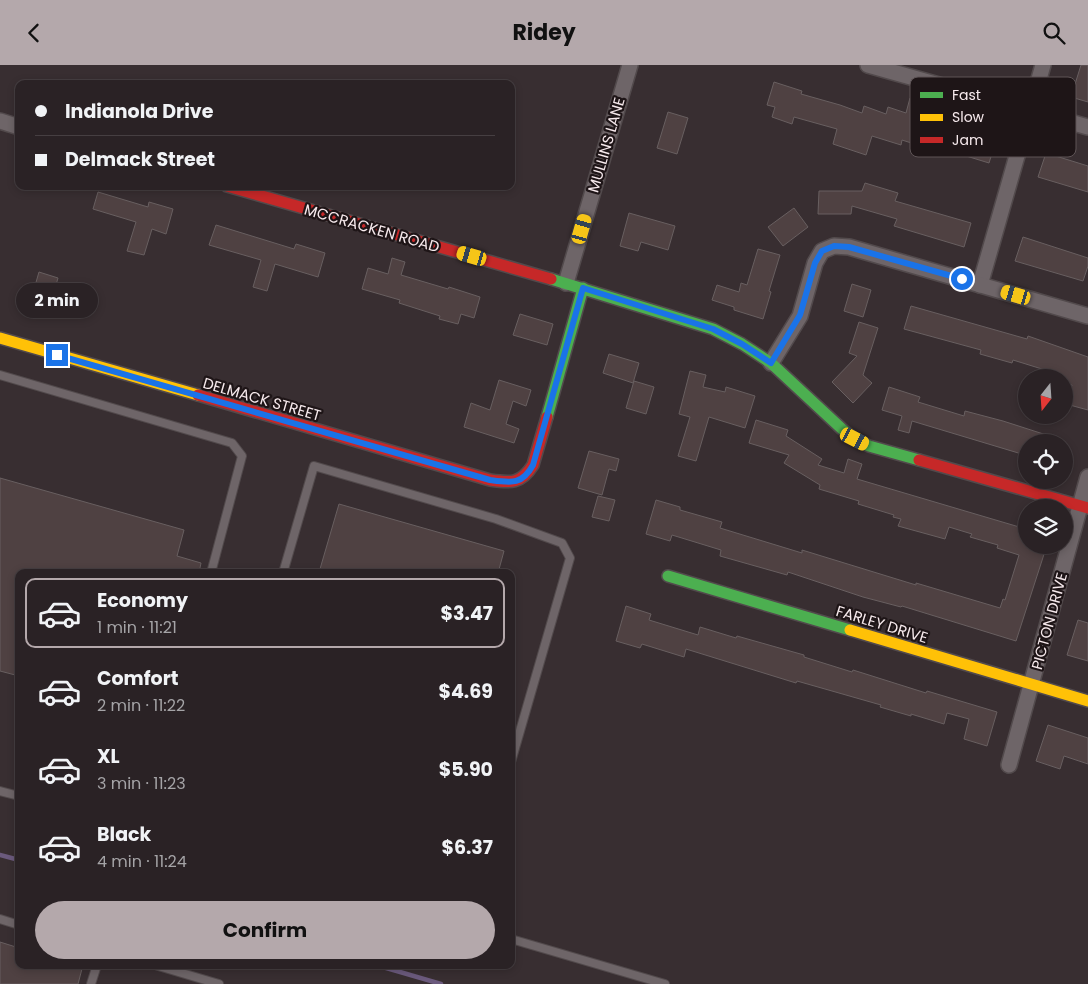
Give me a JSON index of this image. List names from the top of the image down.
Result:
{
  "streets": {
    "street": [
      "MULLINS LANE",
      "MCCRACKEN ROAD",
      "DELMACK STREET",
      "PICTON DRIVE",
      "FARLEY DRIVE"
    ]
  },
  "crossings": [
    ["MULLINS LANE", "MCCRACKEN ROAD"],
    ["MCCRACKEN ROAD", "DELMACK STREET"],
    ["MCCRACKEN ROAD", "PICTON DRIVE"],
    ["PICTON DRIVE", "FARLEY DRIVE"]
  ],
  "legend": ["Fast", "Slow", "Jam"],
  "north": "bottom",
  "page": {
    "header": "Ridey",
    "banner": ["Indianola Drive", "Delmack Street"],
    "bubble": "2 min",
    "list": [
      {
        "name": "Economy",
        "note": "1 min · 11:21",
        "value": "$3.47"
      },
      {
        "name": "Comfort",
        "note": "2 min · 11:22",
        "value": "$4.69"
      },
      {
        "name": "XL",
        "note": "3 min · 11:23",
        "value": "$5.90"
      },
      {
        "name": "Black",
        "note": "4 min · 11:24",
        "value": "$6.37"
      }
    ],
    "buttons": "Confirm"
  }
}
